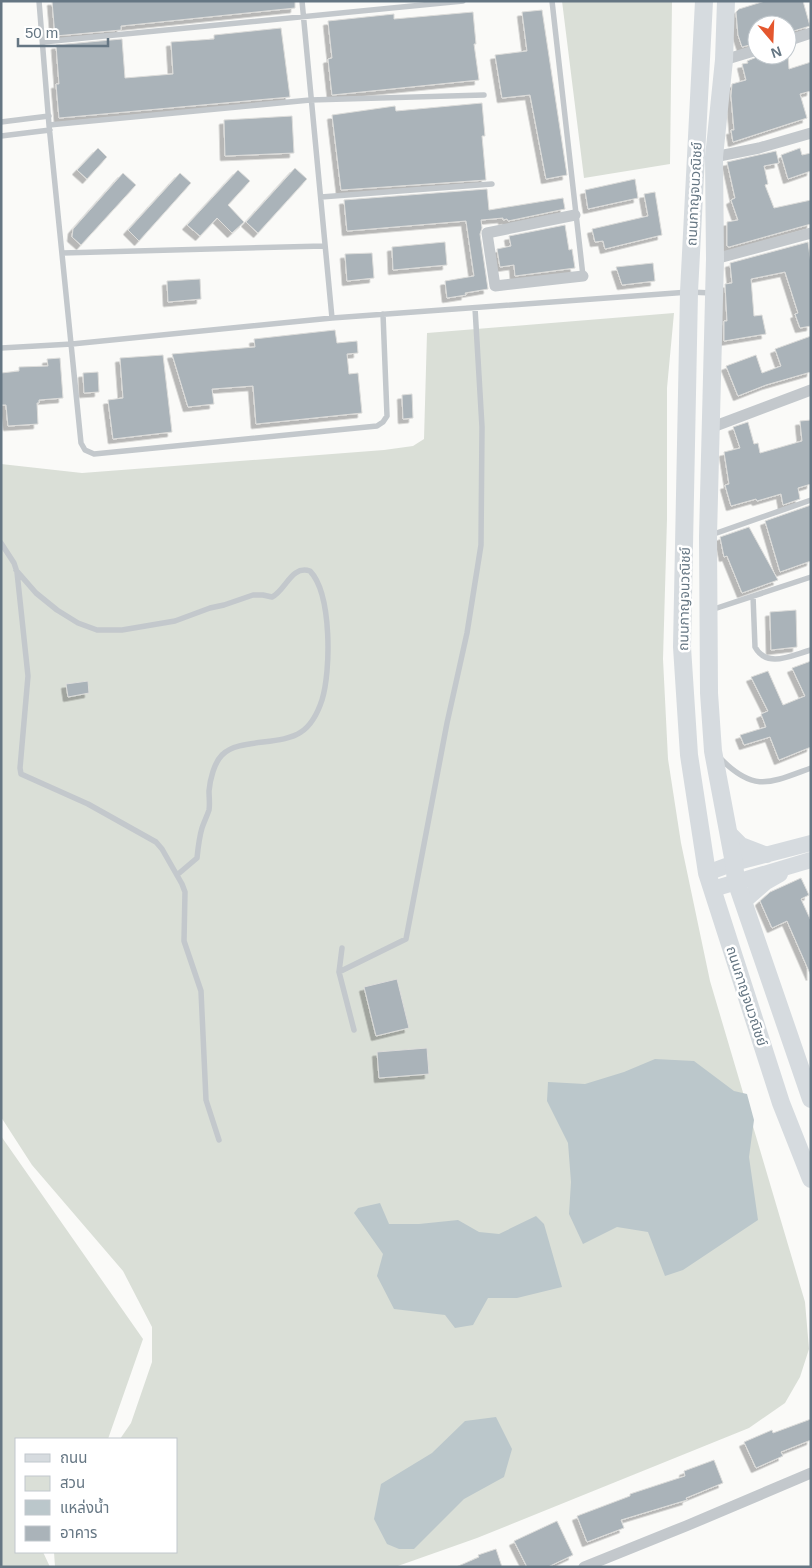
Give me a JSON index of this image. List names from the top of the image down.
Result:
{
  "streets": {
    "main road": ["ถนนกาญจนวณิชย์"]
  },
  "legend": [
    "ถนน",
    "สวน",
    "แหล่งน้ำ",
    "อาคาร"
  ],
  "scale_bar": "50 m",
  "north": "bottom"
}
